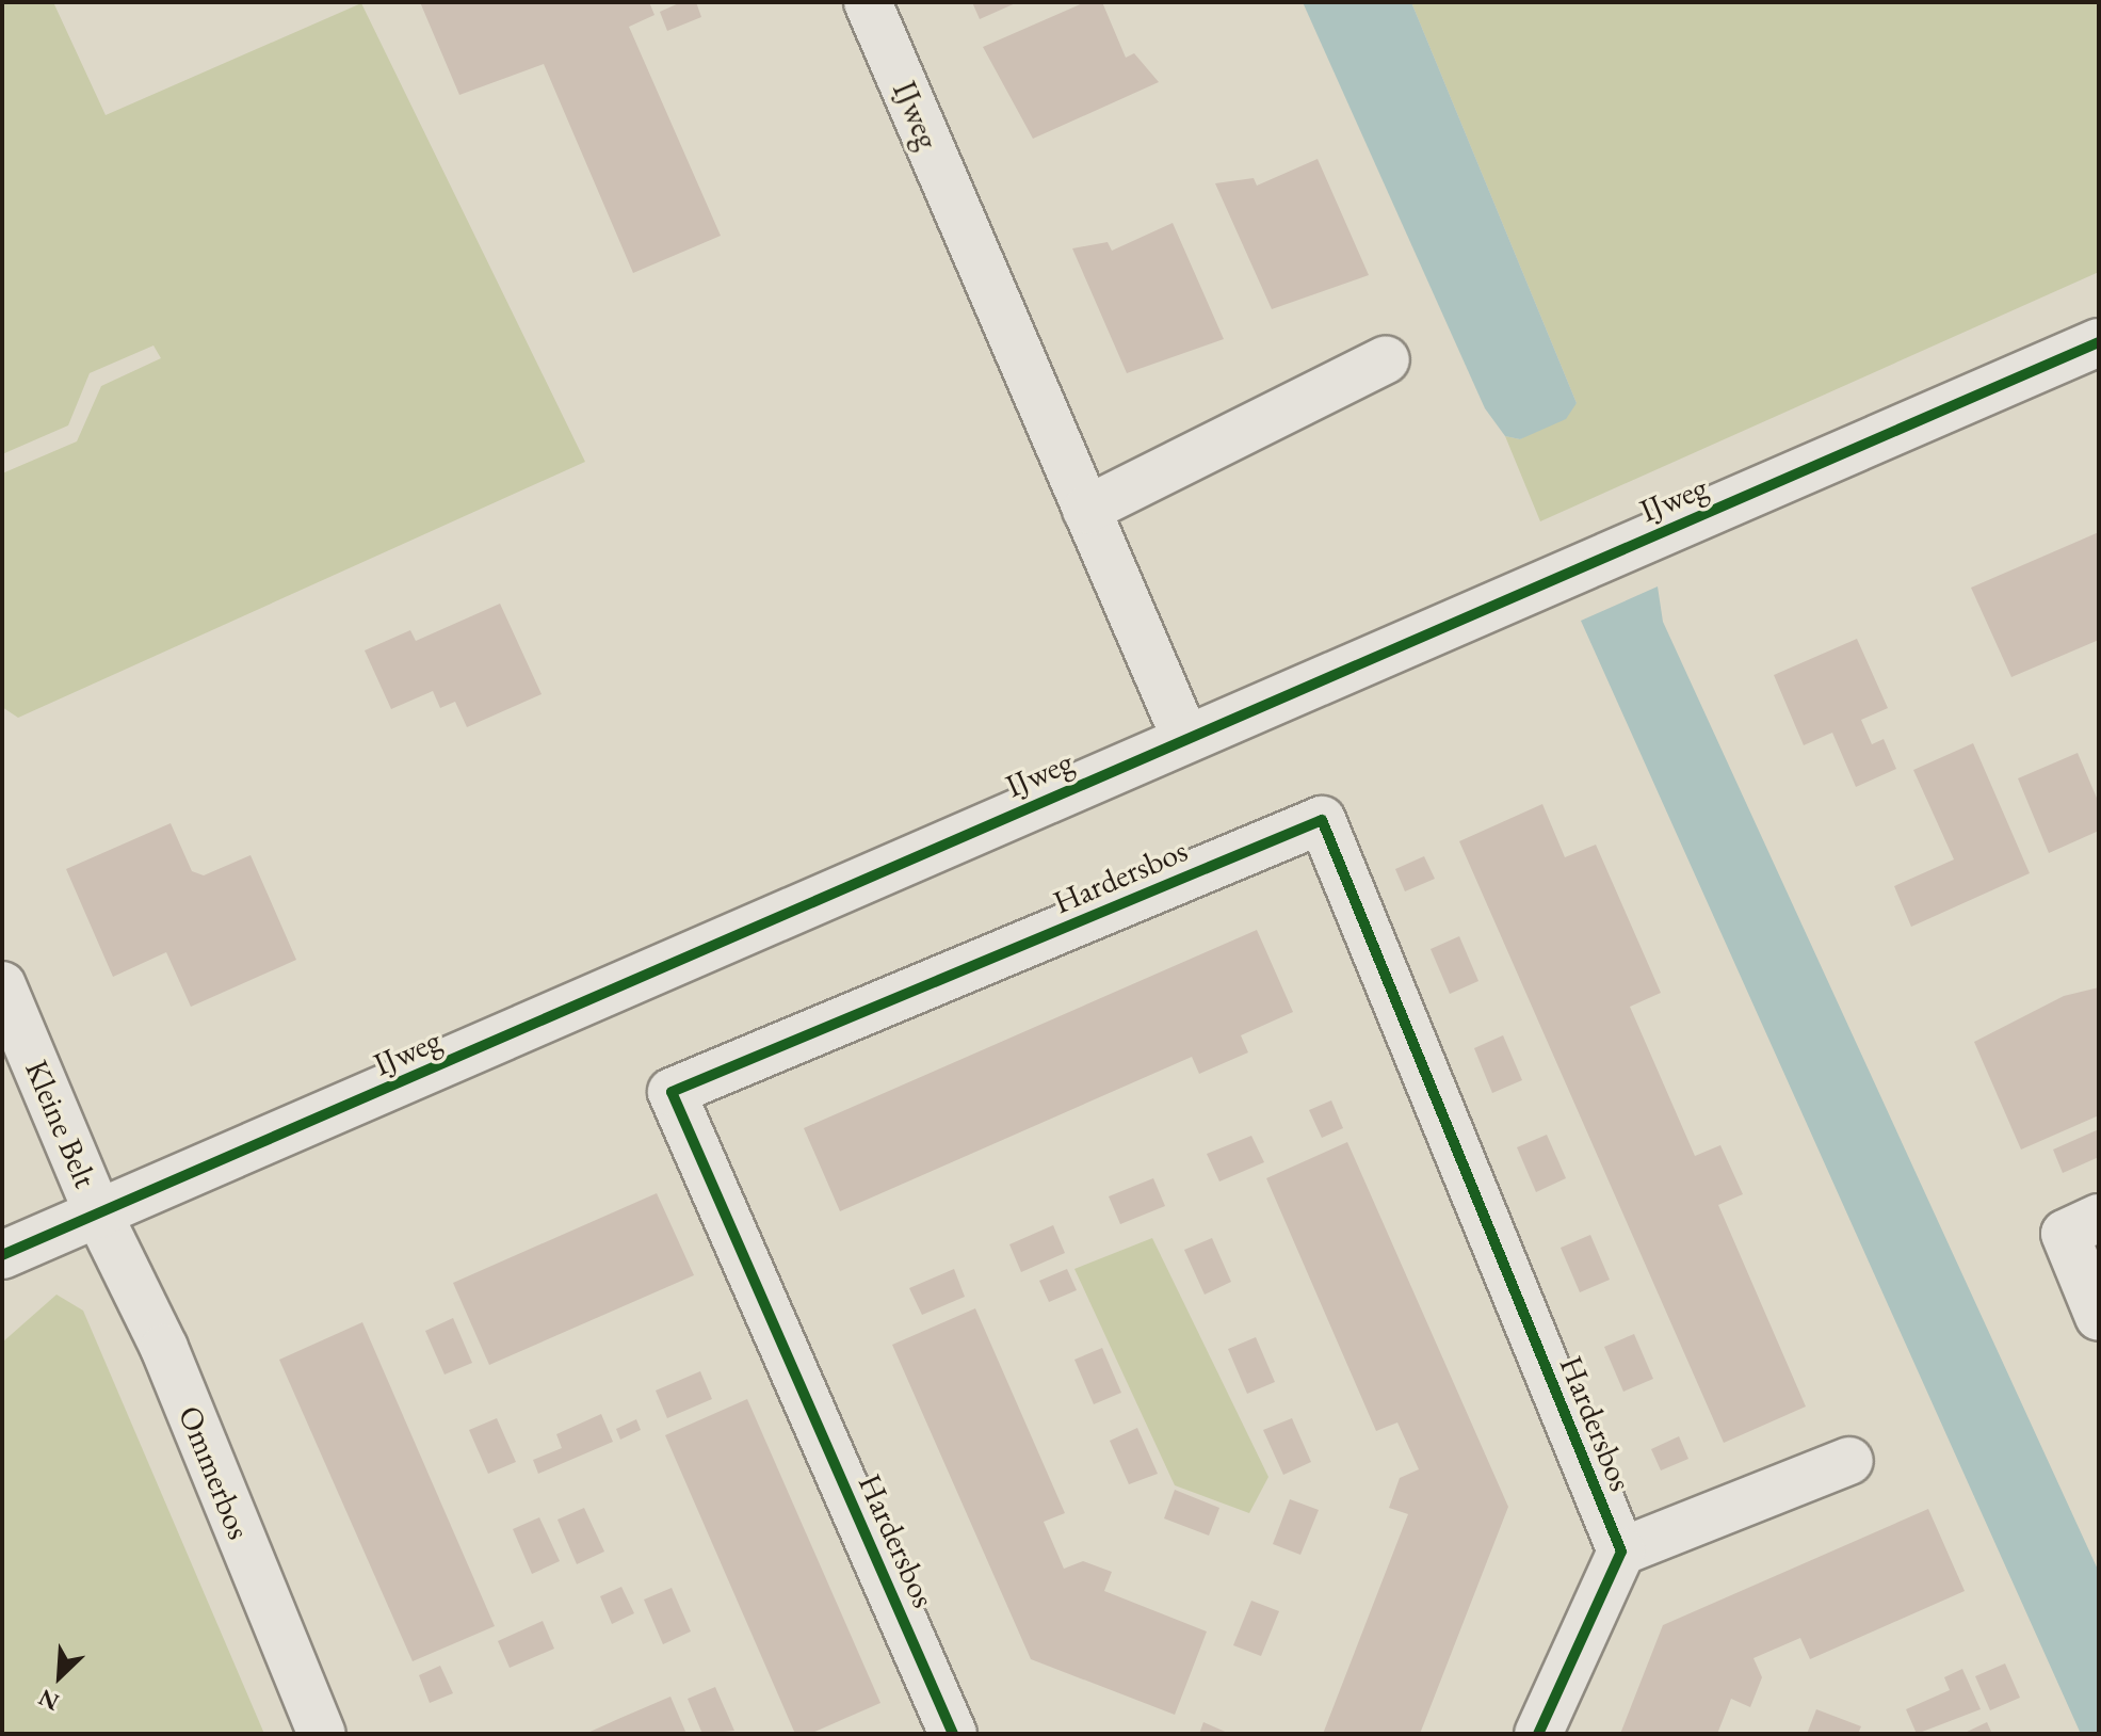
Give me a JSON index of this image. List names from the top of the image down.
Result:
{
  "streets": {
    "street": [
      "IJweg",
      "Hardersbos",
      "Kleine Belt",
      "Ommerbos"
    ]
  },
  "crossings": [
    ["IJweg", "Kleine Belt"],
    ["IJweg", "Ommerbos"],
    ["Kleine Belt", "Ommerbos"]
  ],
  "north": "bottom left"
}
